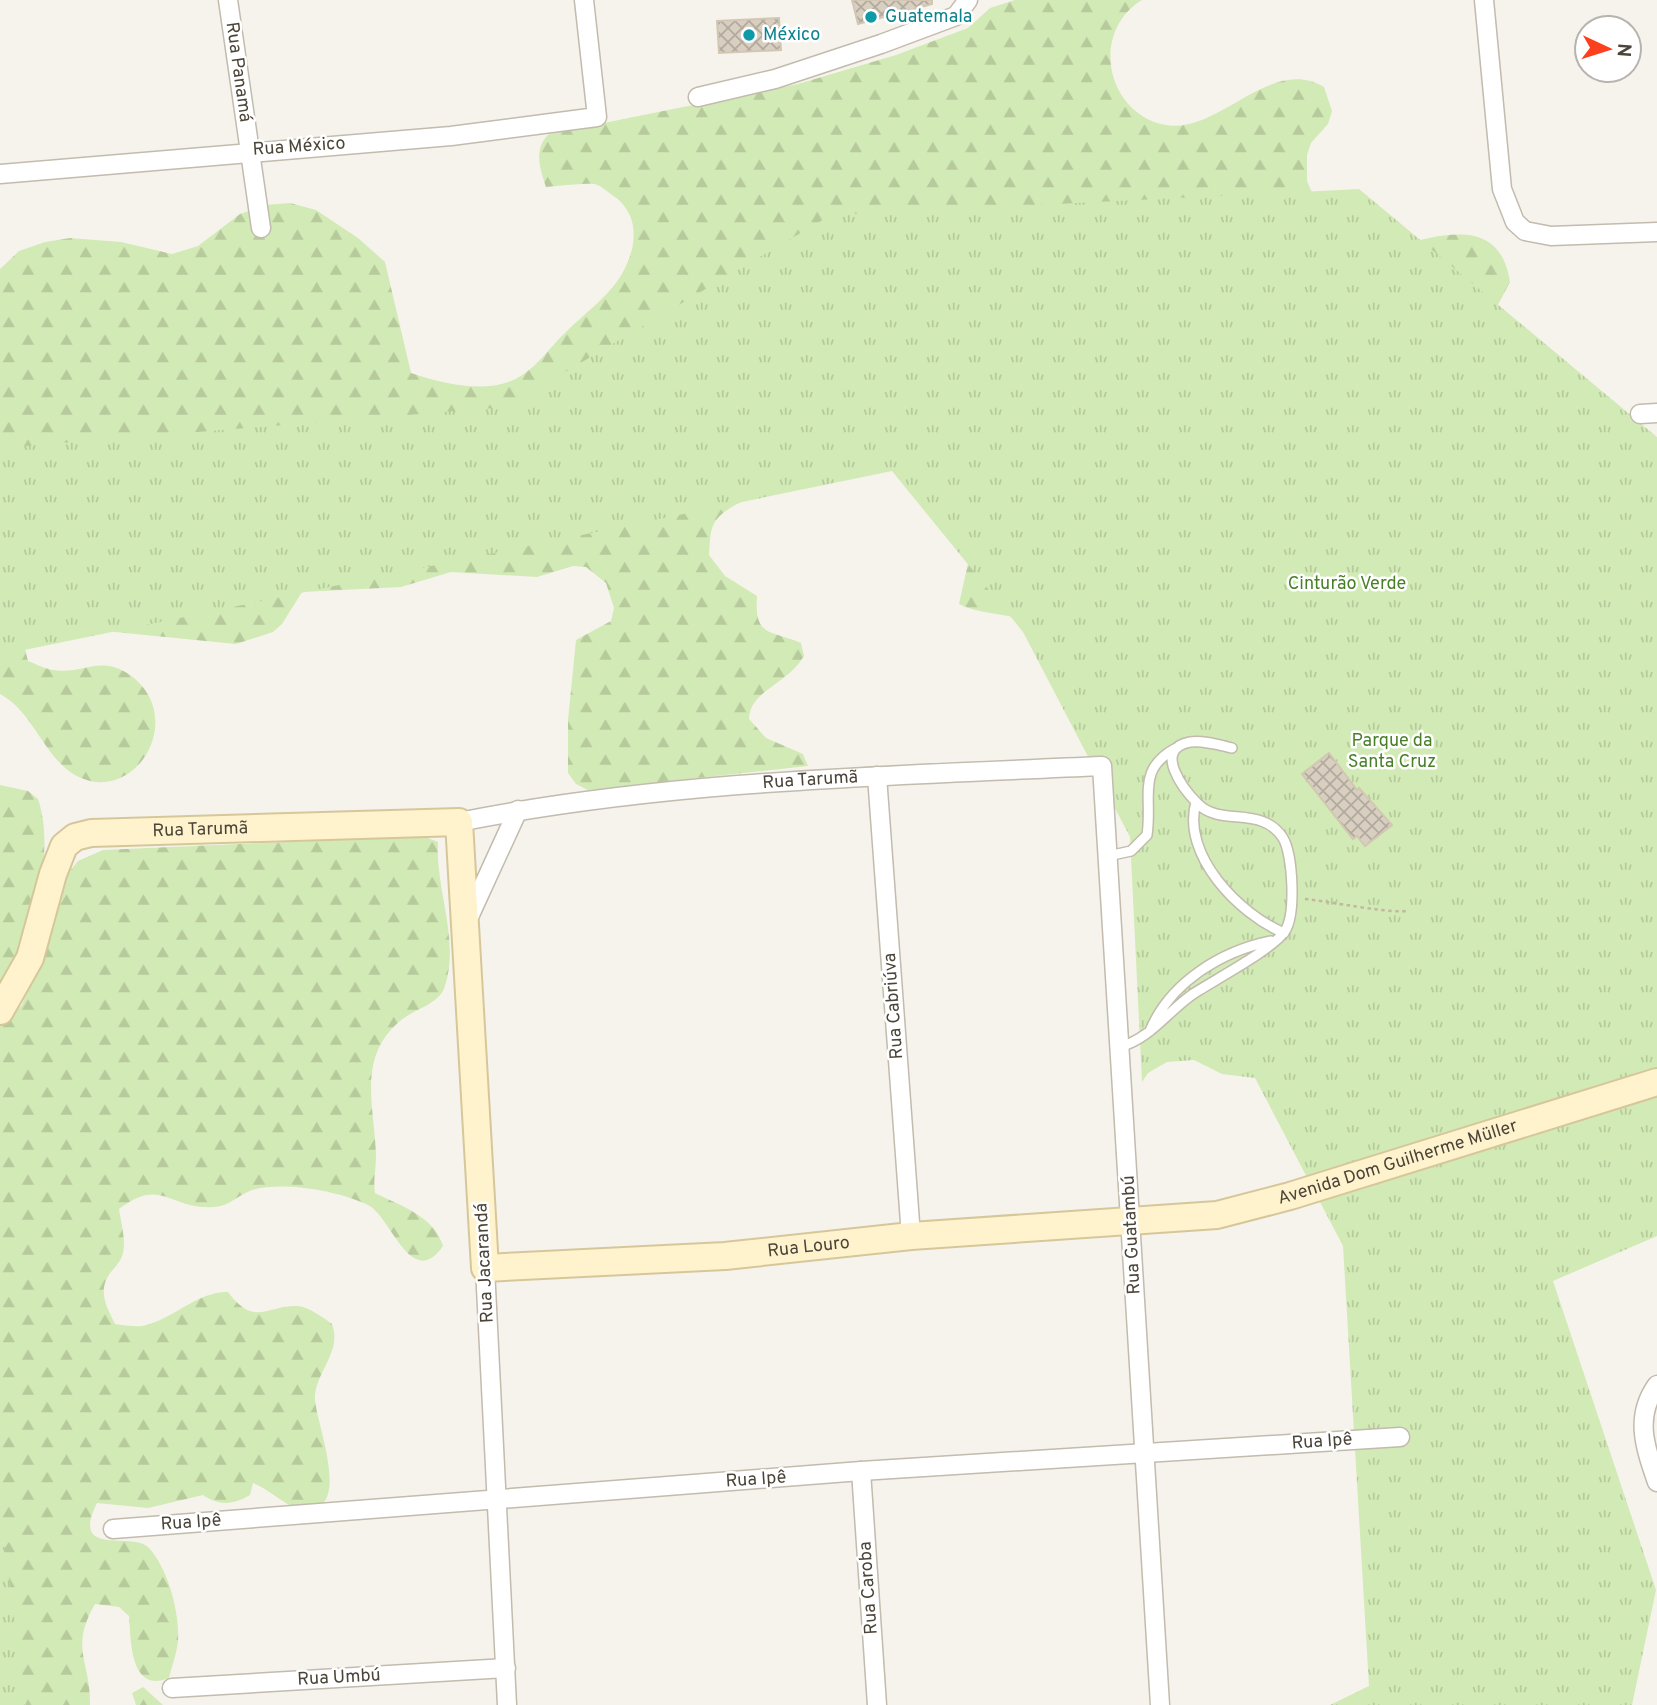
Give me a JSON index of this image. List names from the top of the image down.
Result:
{
  "streets": {
    "street": [
      "Rua Panamá",
      "Rua México",
      "Rua Tarumã",
      "Rua Cabriúva",
      "Avenida Dom Guilherme Müller",
      "Rua Guatambú",
      "Rua Louro",
      "Rua Jacarandá",
      "Rua Ipê",
      "Rua Caroba",
      "Rua Umbú"
    ]
  },
  "crossings": [
    ["Rua Panamá", "Rua México"],
    ["Rua Tarumã", "Rua Cabriúva"],
    ["Rua Tarumã", "Rua Guatambú"],
    ["Rua Tarumã", "Rua Jacarandá"],
    ["Rua Cabriúva", "Rua Louro"],
    ["Avenida Dom Guilherme Müller", "Rua Guatambú"],
    ["Avenida Dom Guilherme Müller", "Rua Louro"],
    ["Rua Guatambú", "Rua Louro"],
    ["Rua Guatambú", "Rua Ipê"],
    ["Rua Louro", "Rua Jacarandá"],
    ["Rua Jacarandá", "Rua Ipê"],
    ["Rua Jacarandá", "Rua Umbú"],
    ["Rua Ipê", "Rua Caroba"]
  ],
  "parks": ["Cinturão Verde", "Parque da Santa Cruz"],
  "places": ["Guatemala", "México"],
  "north": "right"
}
